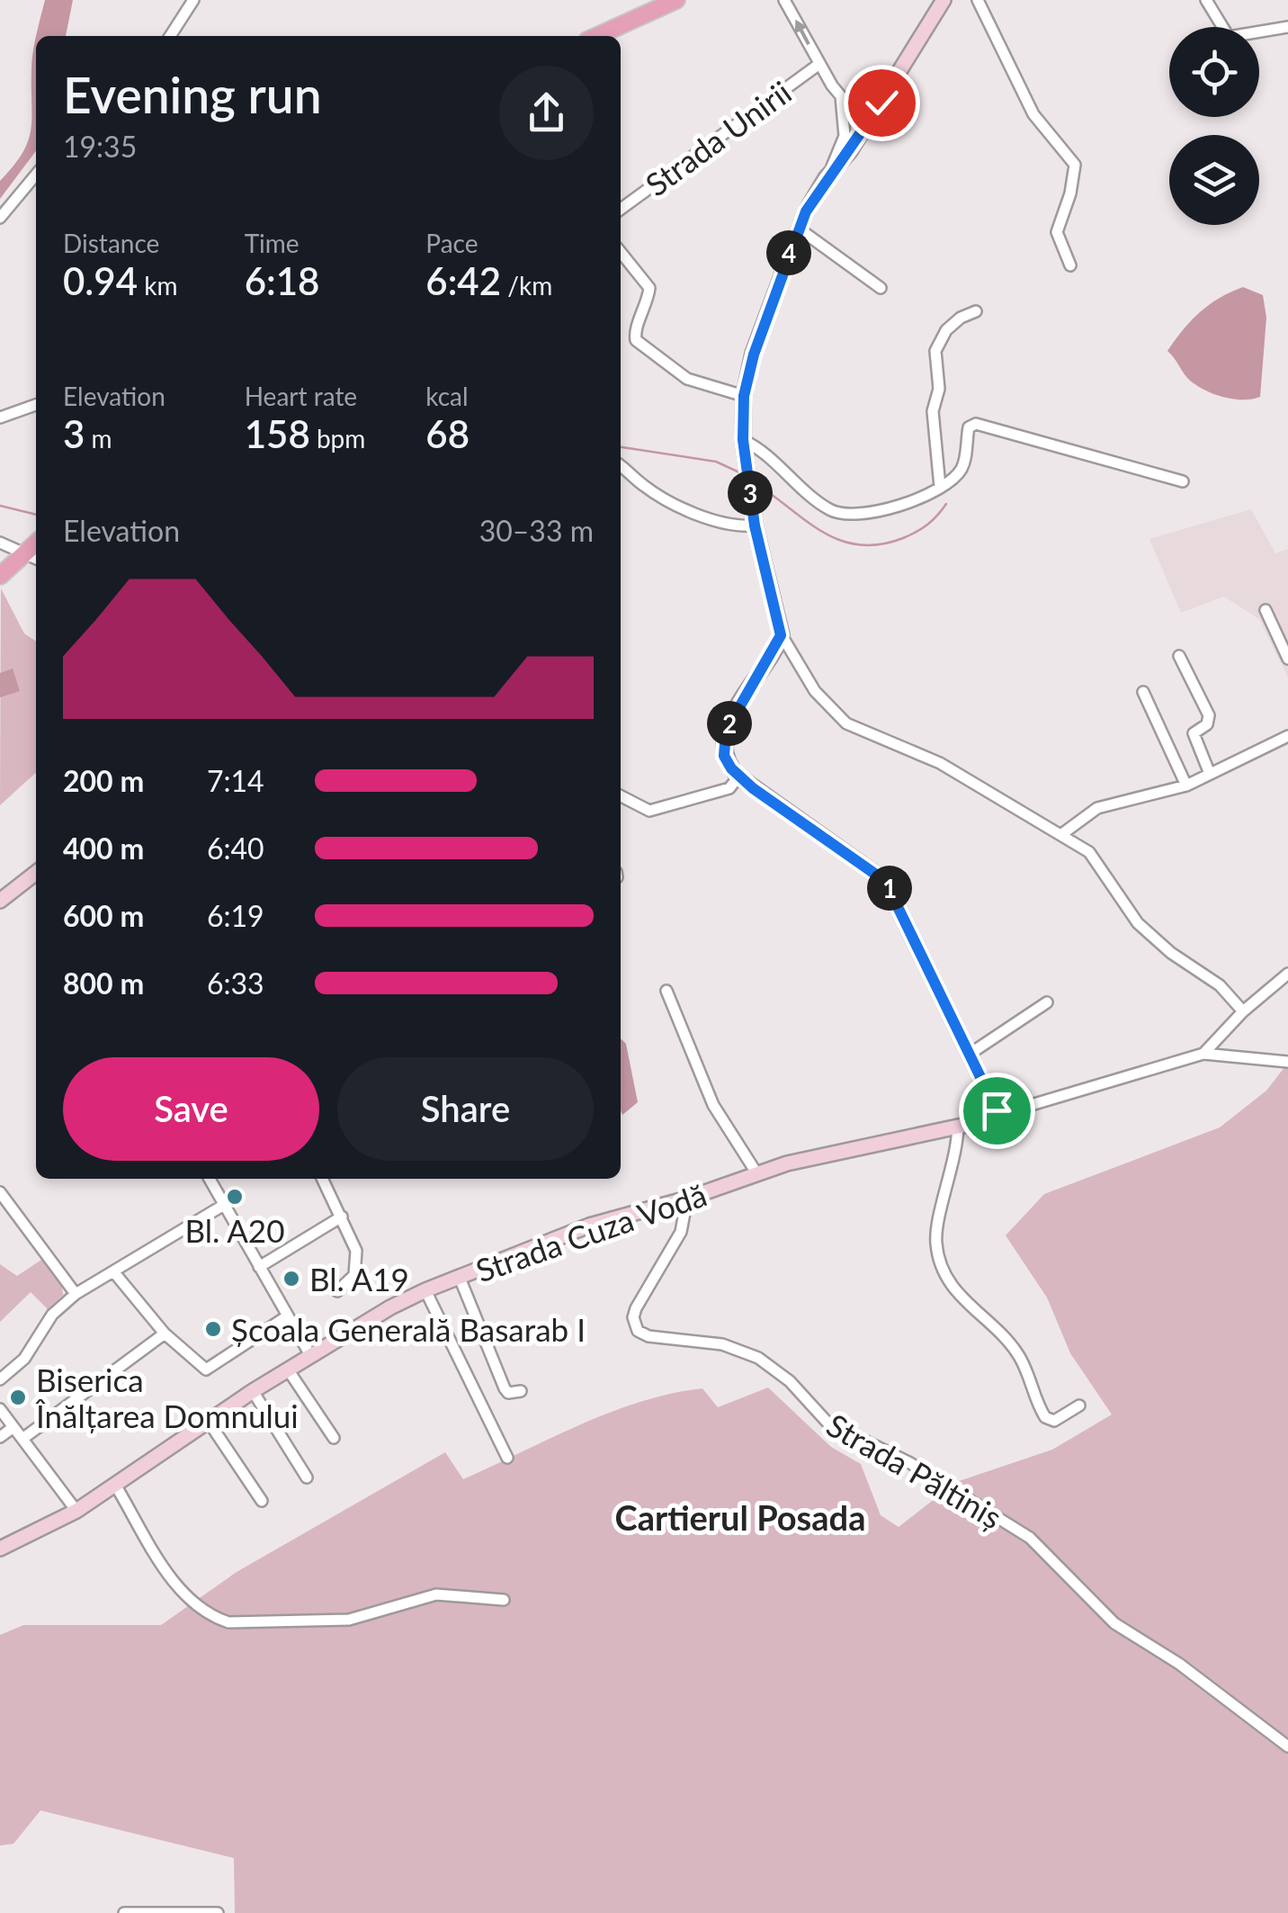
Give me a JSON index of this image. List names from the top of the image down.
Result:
{
  "streets": {
    "street": ["Strada Unirii", "Strada Cuza Vodă", "Strada Păltiniș"]
  },
  "crossings": [
    ["Strada Cuza Vodă", "Strada Păltiniș"]
  ],
  "districts": ["Cartierul Posada"],
  "places": [
    "Bl. A20",
    "Bl. A19",
    "Școala Generală Basarab I",
    "Biserica Înălțarea Domnului"
  ],
  "page": {
    "heading": ["Evening run", "19:35"],
    "stats": [
      ["Distance", "0.94 km"],
      ["Time", "6:18"],
      ["Pace", "6:42 /km"],
      ["Elevation", "3 m"],
      ["Heart rate", "158 bpm"],
      ["kcal", "68"]
    ],
    "pins": [
      "4",
      "3",
      "2",
      "1"
    ],
    "chart": ["Elevation", "30–33 m"],
    "list": [
      {
        "name": "200 m",
        "note": "7:14"
      },
      {
        "name": "400 m",
        "note": "6:40"
      },
      {
        "name": "600 m",
        "note": "6:19"
      },
      {
        "name": "800 m",
        "note": "6:33"
      }
    ],
    "buttons": ["Save", "Share"]
  }
}
